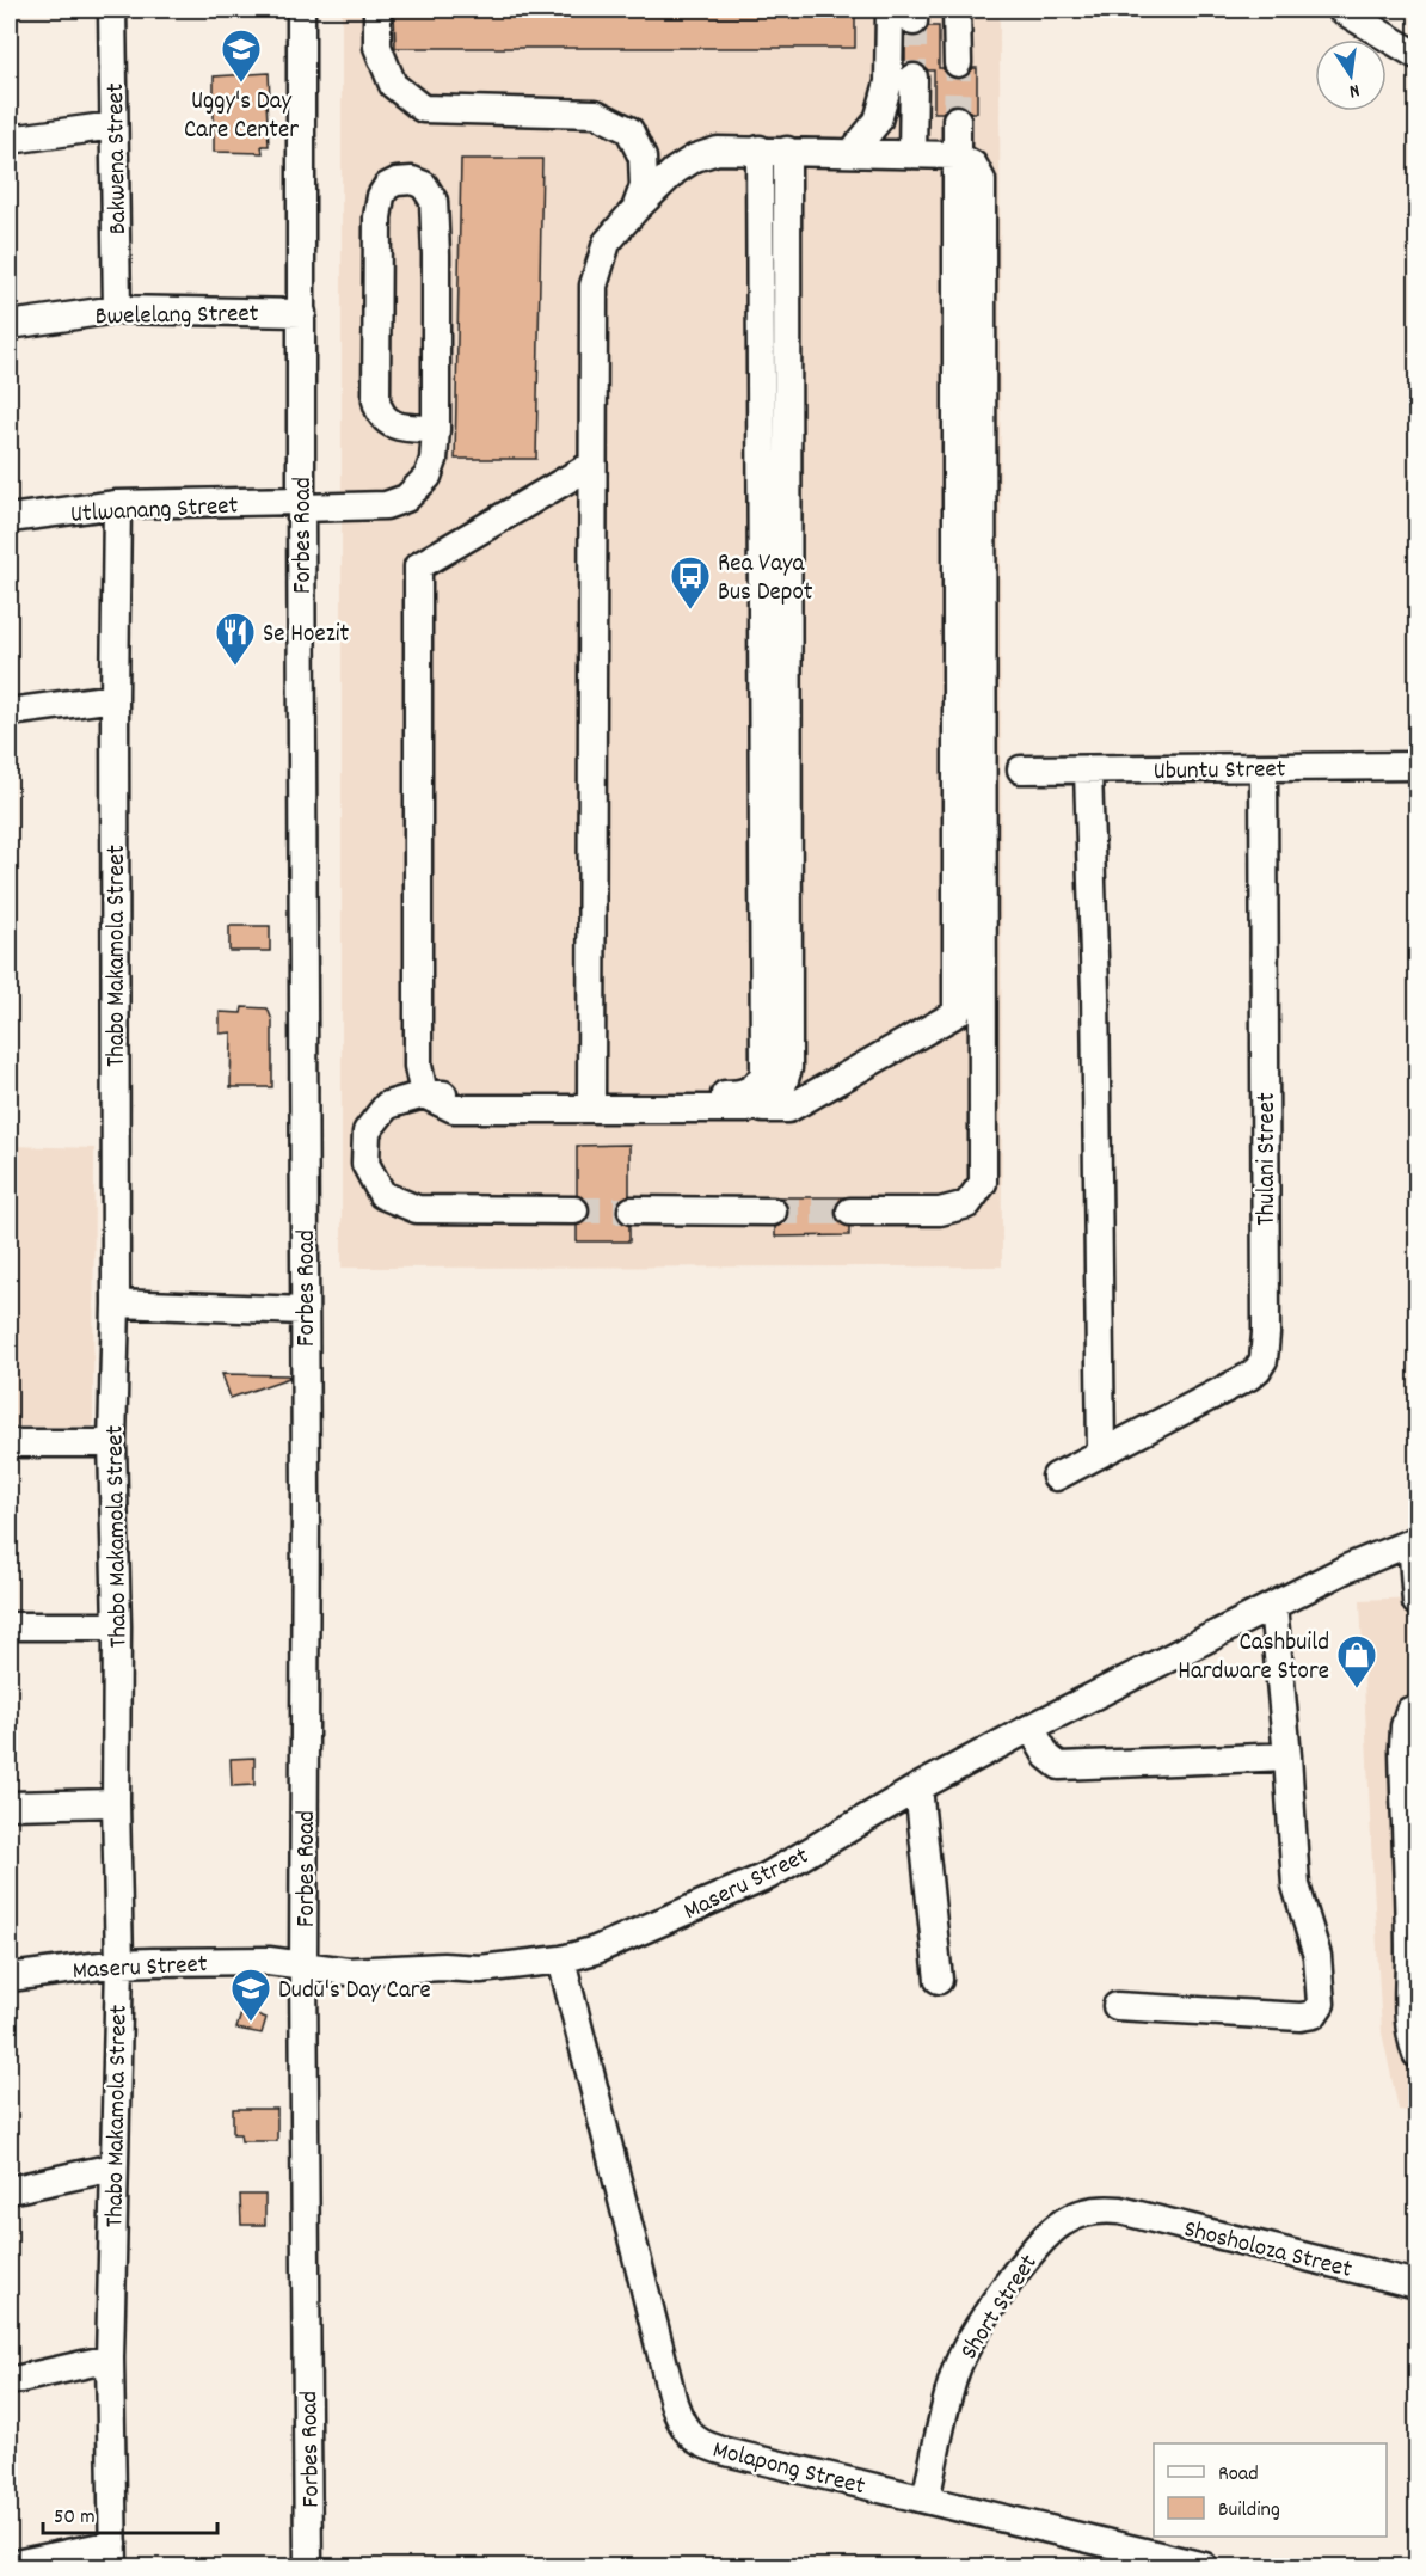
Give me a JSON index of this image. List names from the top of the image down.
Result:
{
  "streets": {
    "street": [
      "Bakwena Street",
      "Bwelelang Street",
      "Utlwanang Street",
      "Forbes Road",
      "Ubuntu Street",
      "Thabo Makamola Street",
      "Thulani Street",
      "Maseru Street",
      "Shosholoza Street",
      "Short Street",
      "Molapong Street"
    ]
  },
  "crossings": [
    ["Bakwena Street", "Bwelelang Street"],
    ["Bwelelang Street", "Forbes Road"],
    ["Utlwanang Street", "Forbes Road"],
    ["Utlwanang Street", "Thabo Makamola Street"],
    ["Forbes Road", "Maseru Street"],
    ["Ubuntu Street", "Thulani Street"],
    ["Thabo Makamola Street", "Maseru Street"],
    ["Maseru Street", "Molapong Street"],
    ["Shosholoza Street", "Short Street"],
    ["Short Street", "Molapong Street"]
  ],
  "places": {
    "school or university": ["Uggy's Day Care Center", "Dudu's Day Care"],
    "bus stop": ["Rea Vaya Bus Depot"],
    "restaurant": ["Se Hoezit"],
    "shop": ["Cashbuild Hardware Store"]
  },
  "legend": ["Road", "Building"],
  "scale_bar": "50 m",
  "north": "bottom"
}
